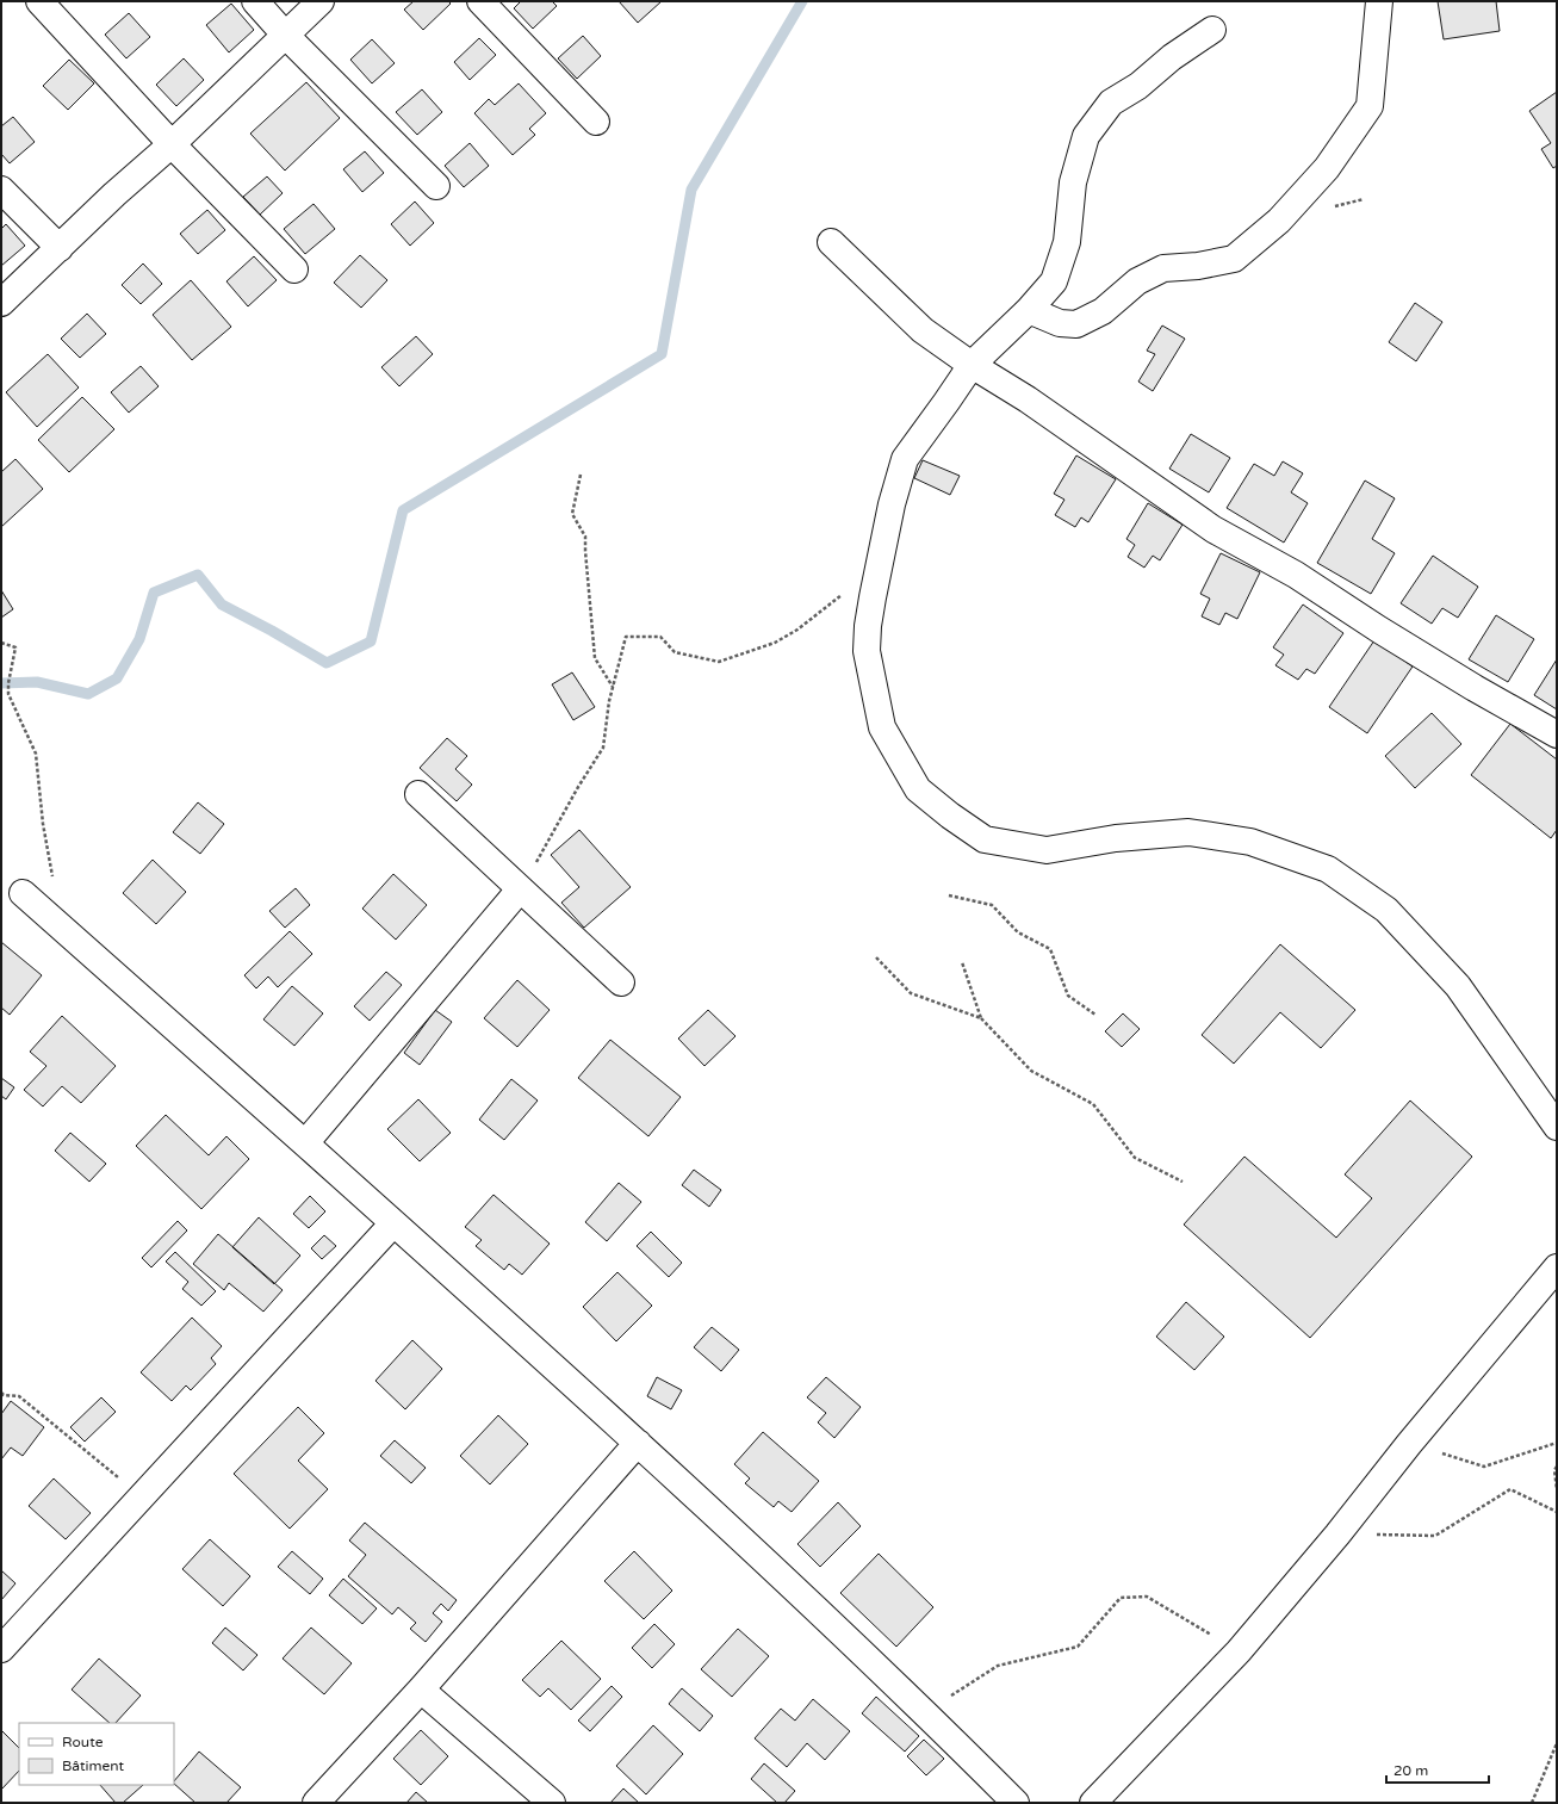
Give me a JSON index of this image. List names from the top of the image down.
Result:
{
  "legend": ["Route", "Bâtiment"],
  "scale_bar": "20 m"
}
